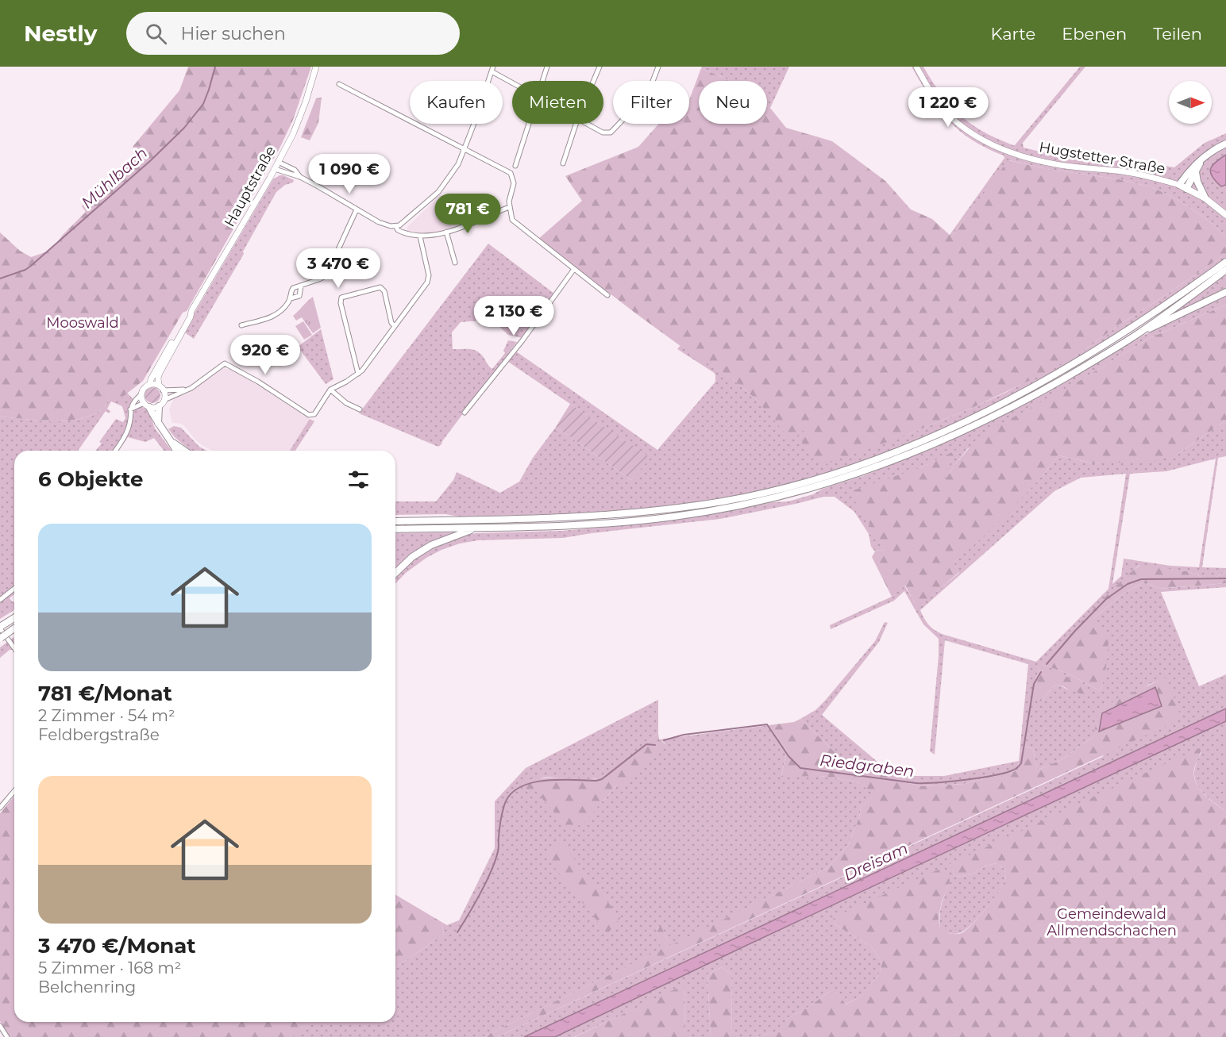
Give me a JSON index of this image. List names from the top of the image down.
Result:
{
  "streets": {
    "main road": ["Hugstetter Straße"],
    "street": ["Hauptstraße"]
  },
  "water": ["Mühlbach", "Riedgraben", "Dreisam"],
  "parks": ["Mooswald", "Gemeindewald Allmendschachen"],
  "north": "right",
  "page": {
    "header": "Nestly",
    "search": "Hier suchen",
    "nav": ["Karte", "Ebenen", "Teilen"],
    "chip": [
      "Kaufen",
      "Mieten",
      "Filter",
      "Neu"
    ],
    "price": [
      "1 220 €",
      "1 090 €",
      "781 €",
      "3 470 €",
      "2 130 €",
      "920 €"
    ],
    "heading": "6 Objekte",
    "list": [
      {
        "name": "781 €/Monat",
        "note": "2 Zimmer · 54 m² · Feldbergstraße"
      },
      {
        "name": "3 470 €/Monat",
        "note": "5 Zimmer · 168 m² · Belchenring"
      }
    ]
  }
}
